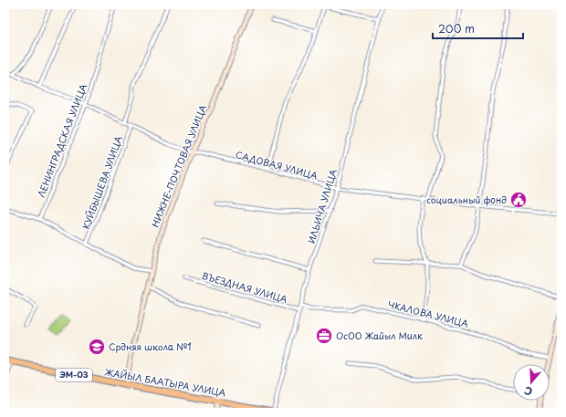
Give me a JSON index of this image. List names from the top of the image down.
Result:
{
  "streets": {
    "highway": ["ЭМ-03", "ЖАЙЫЛ БААТЫРА УЛИЦА"],
    "street": [
      "ЛЕНИНГРАДСКАЯ УЛИЦА",
      "САДОВАЯ УЛИЦА",
      "НИЖНЕ-ПОЧТОВАЯ УЛИЦА",
      "КУЙБЫШЕВА УЛИЦА",
      "ИЛЬИЧА УЛИЦА",
      "ВЪЕЗДНАЯ УЛИЦА",
      "ЧКАЛОВА УЛИЦА"
    ]
  },
  "crossings": [
    ["ЛЕНИНГРАДСКАЯ УЛИЦА", "САДОВАЯ УЛИЦА"],
    ["САДОВАЯ УЛИЦА", "НИЖНЕ-ПОЧТОВАЯ УЛИЦА"],
    ["САДОВАЯ УЛИЦА", "КУЙБЫШЕВА УЛИЦА"],
    ["САДОВАЯ УЛИЦА", "ИЛЬИЧА УЛИЦА"],
    ["НИЖНЕ-ПОЧТОВАЯ УЛИЦА", "ЖАЙЫЛ БААТЫРА УЛИЦА"],
    ["ИЛЬИЧА УЛИЦА", "ВЪЕЗДНАЯ УЛИЦА"],
    ["ИЛЬИЧА УЛИЦА", "ЧКАЛОВА УЛИЦА"],
    ["ИЛЬИЧА УЛИЦА", "ЖАЙЫЛ БААТЫРА УЛИЦА"],
    ["ВЪЕЗДНАЯ УЛИЦА", "ЧКАЛОВА УЛИЦА"]
  ],
  "places": {
    "public building": ["социальный фонд"],
    "office": ["ОсОО Жайыл Милк"],
    "school or university": ["Срдняя школа №1"]
  },
  "scale_bar": "200 m",
  "north": "bottom"
}
